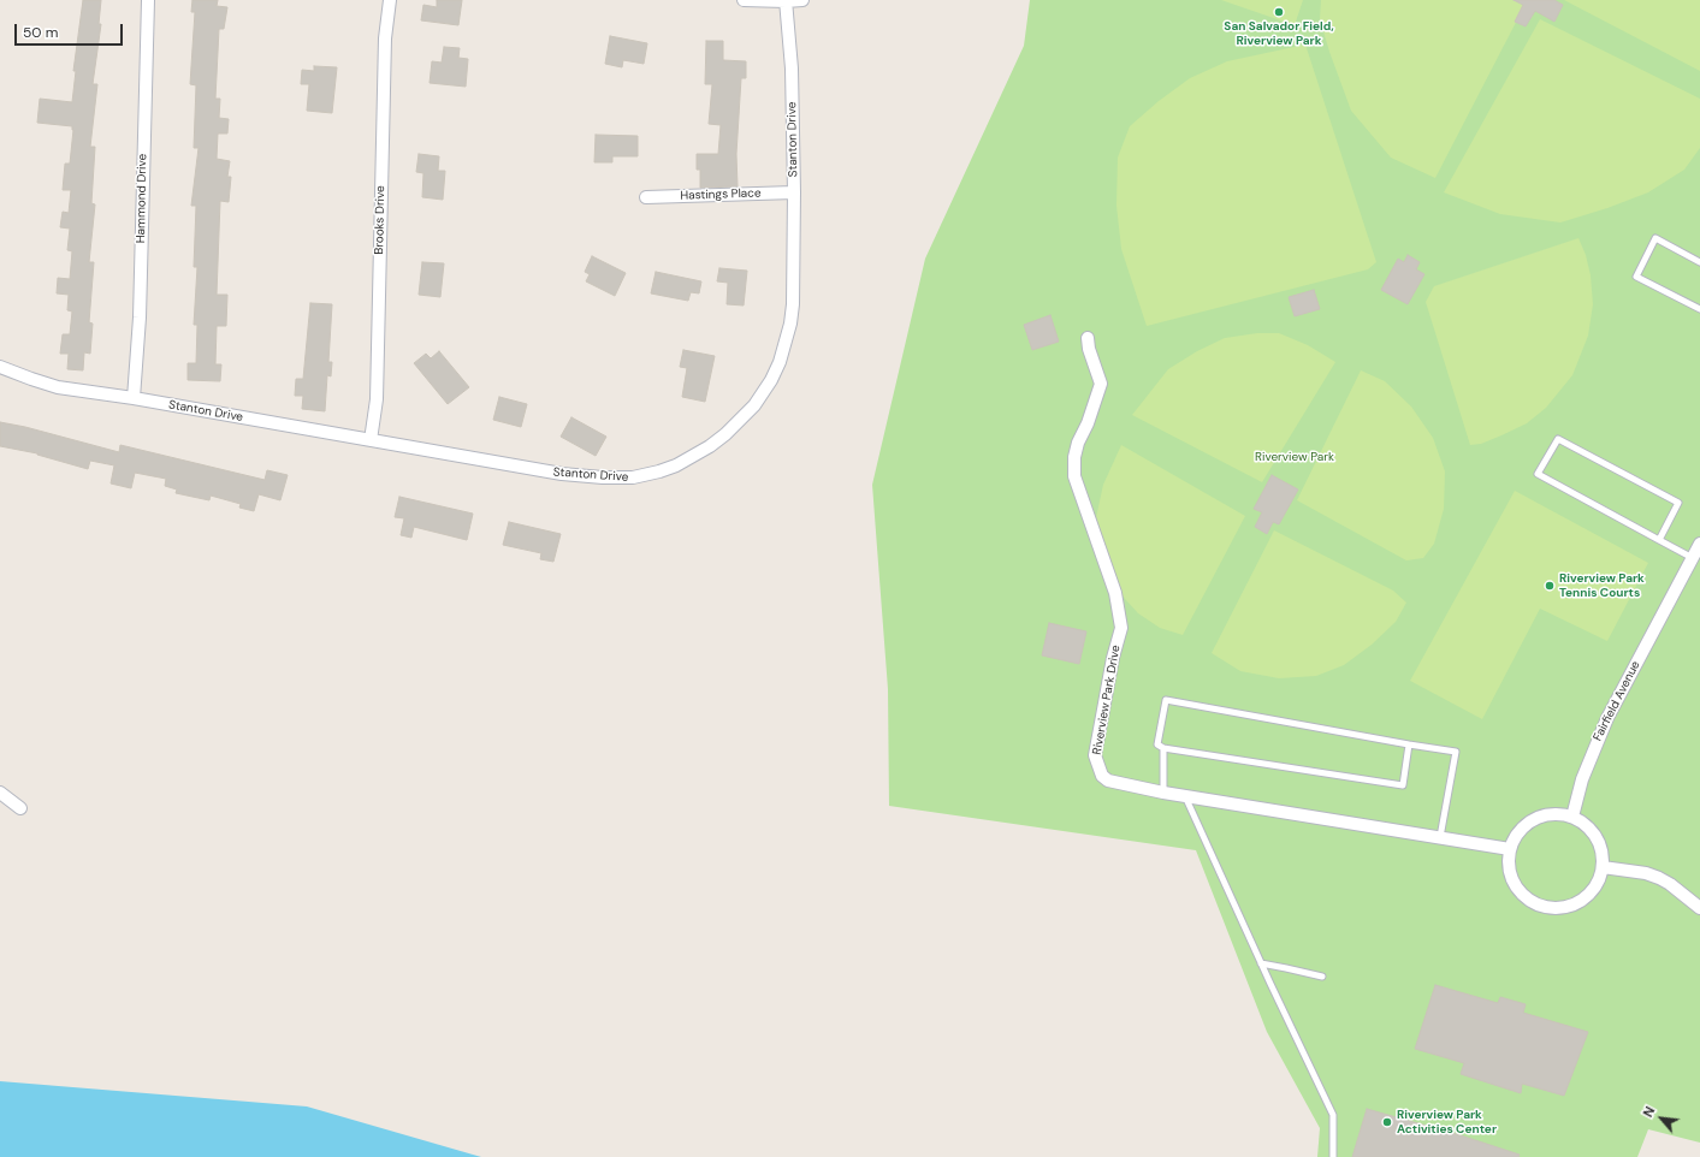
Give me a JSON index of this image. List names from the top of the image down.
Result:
{
  "streets": {
    "street": [
      "Stanton Drive",
      "Hastings Place",
      "Hammond Drive",
      "Brooks Drive",
      "Riverview Park Drive",
      "Fairfield Avenue"
    ]
  },
  "crossings": [
    ["Stanton Drive", "Hastings Place"],
    ["Stanton Drive", "Hammond Drive"],
    ["Stanton Drive", "Brooks Drive"],
    ["Riverview Park Drive", "Fairfield Avenue"]
  ],
  "parks": ["Riverview Park"],
  "places": ["San Salvador Field, Riverview Park", "Riverview Park Tennis Courts", "Riverview Park Activities Center"],
  "scale_bar": "50 m",
  "north": "top left"
}
